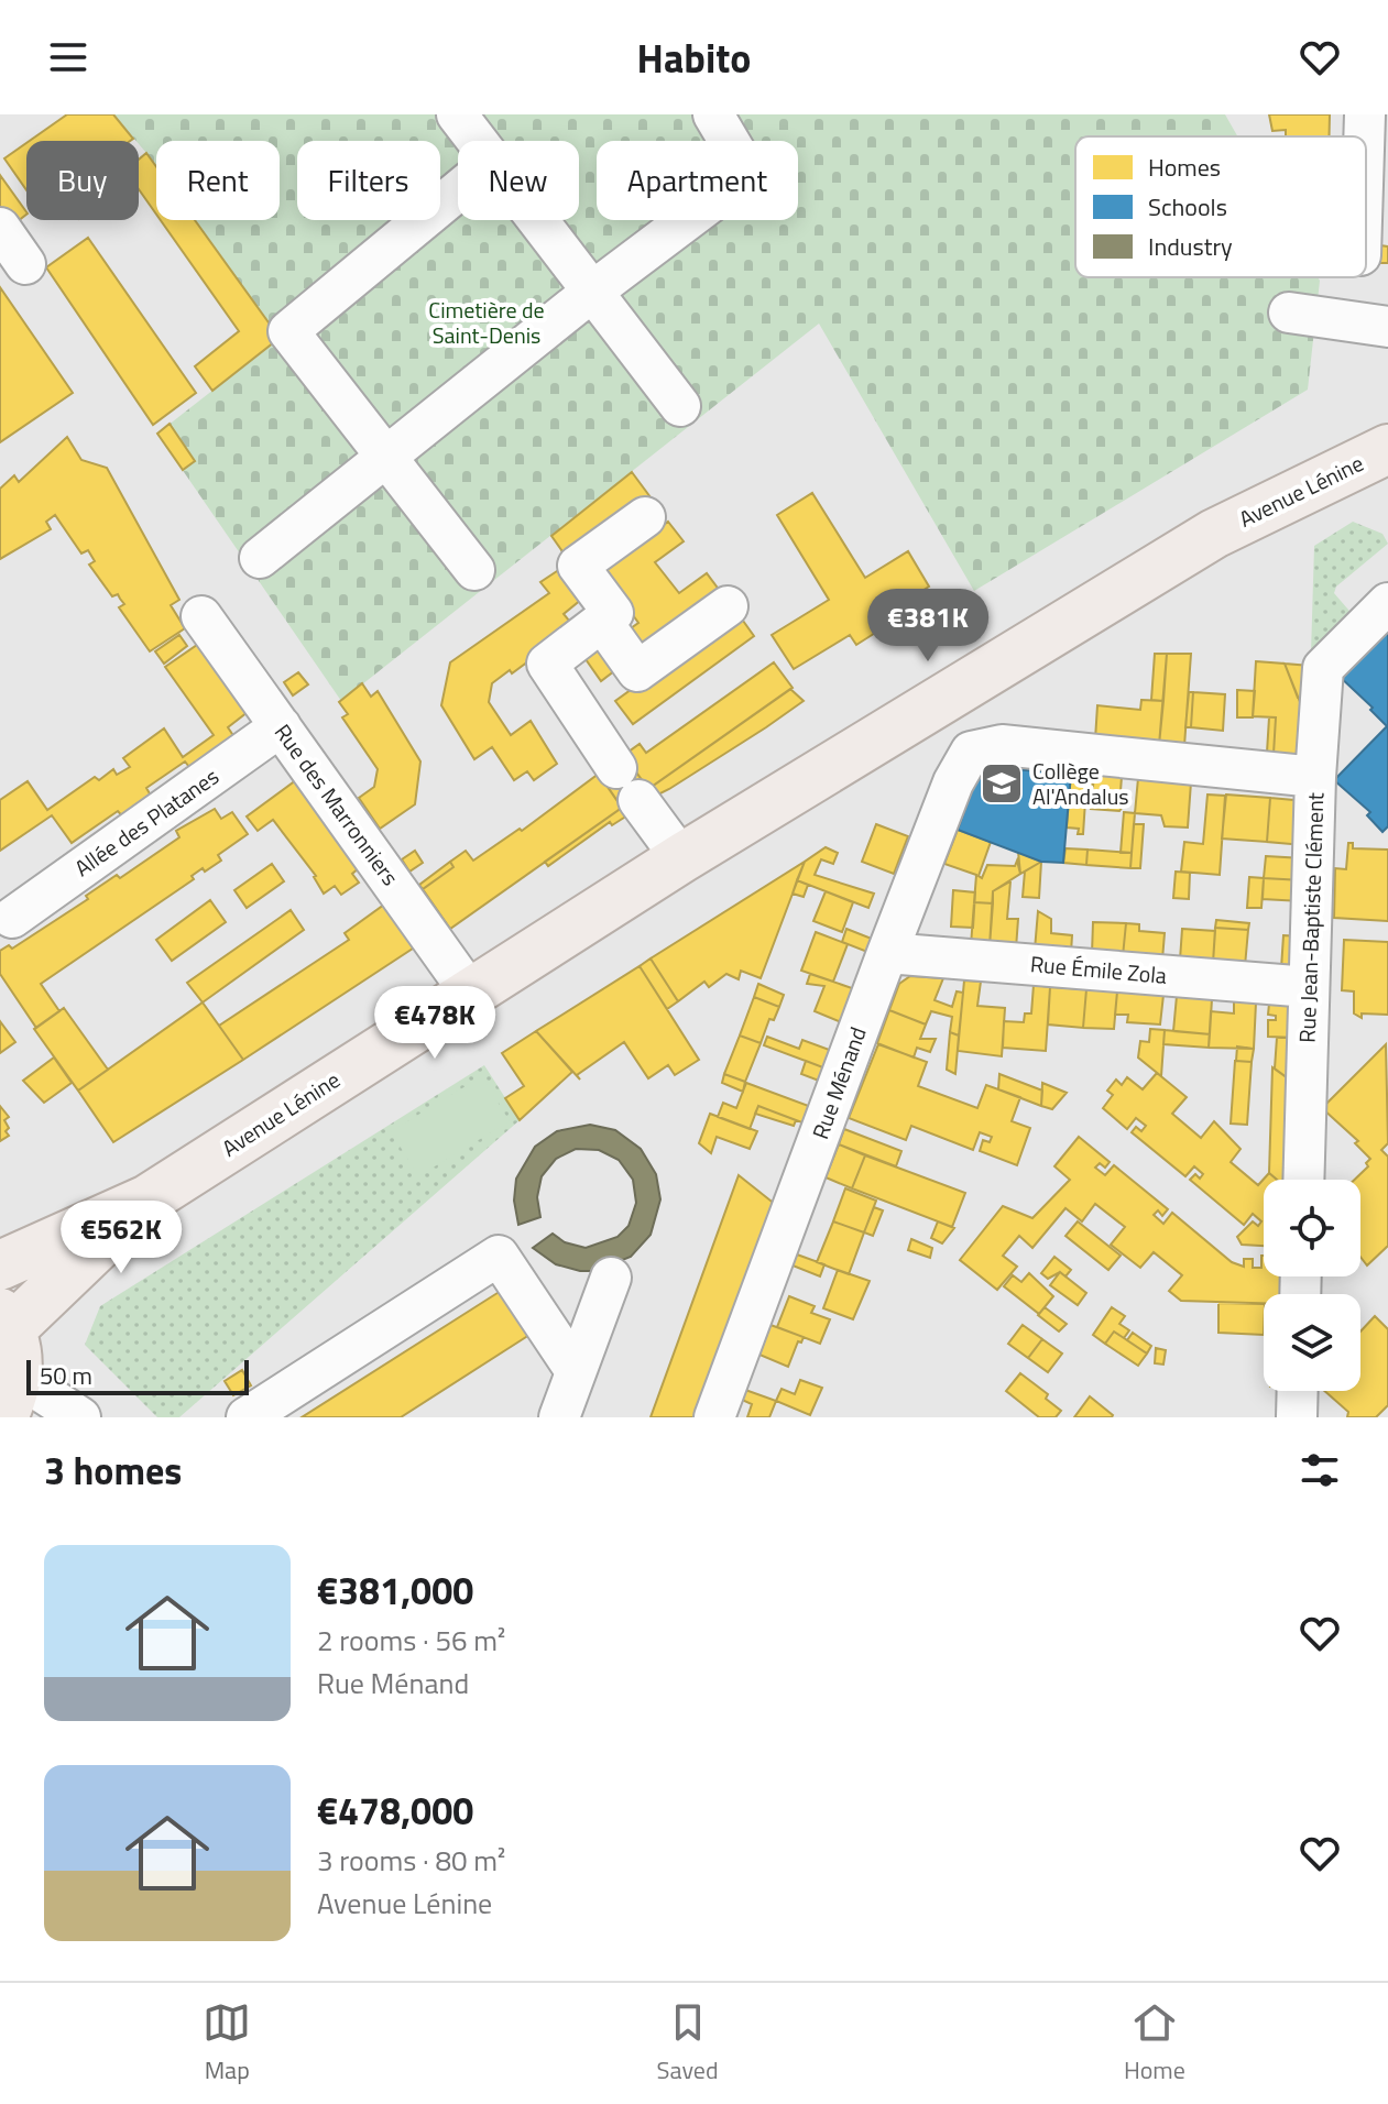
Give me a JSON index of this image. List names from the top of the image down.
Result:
{
  "streets": {
    "main road": ["Avenue Lénine"],
    "street": [
      "Rue des Marronniers",
      "Allée des Platanes",
      "Rue Jean-Baptiste Clément",
      "Rue Émile Zola",
      "Rue Ménand"
    ]
  },
  "crossings": [
    ["Avenue Lénine", "Rue des Marronniers"],
    ["Rue des Marronniers", "Allée des Platanes"],
    ["Rue Jean-Baptiste Clément", "Rue Émile Zola"],
    ["Rue Jean-Baptiste Clément", "Rue Ménand"],
    ["Rue Émile Zola", "Rue Ménand"]
  ],
  "parks": ["Cimetière de Saint-Denis"],
  "places": {
    "school or university": ["Collège Al'Andalus"]
  },
  "legend": ["Homes", "Schools", "Industry"],
  "scale_bar": "50 m",
  "page": {
    "header": "Habito",
    "chip": [
      "Buy",
      "Rent",
      "Filters",
      "New",
      "Apartment"
    ],
    "price": ["€381K", "€478K", "€562K"],
    "scale": "50 m",
    "heading": "3 homes",
    "list": [
      {
        "name": "€381,000",
        "note": "2 rooms · 56 m² · Rue Ménand"
      },
      {
        "name": "€478,000",
        "note": "3 rooms · 80 m² · Avenue Lénine"
      }
    ],
    "tabs": ["Map", "Saved", "Home"]
  }
}
